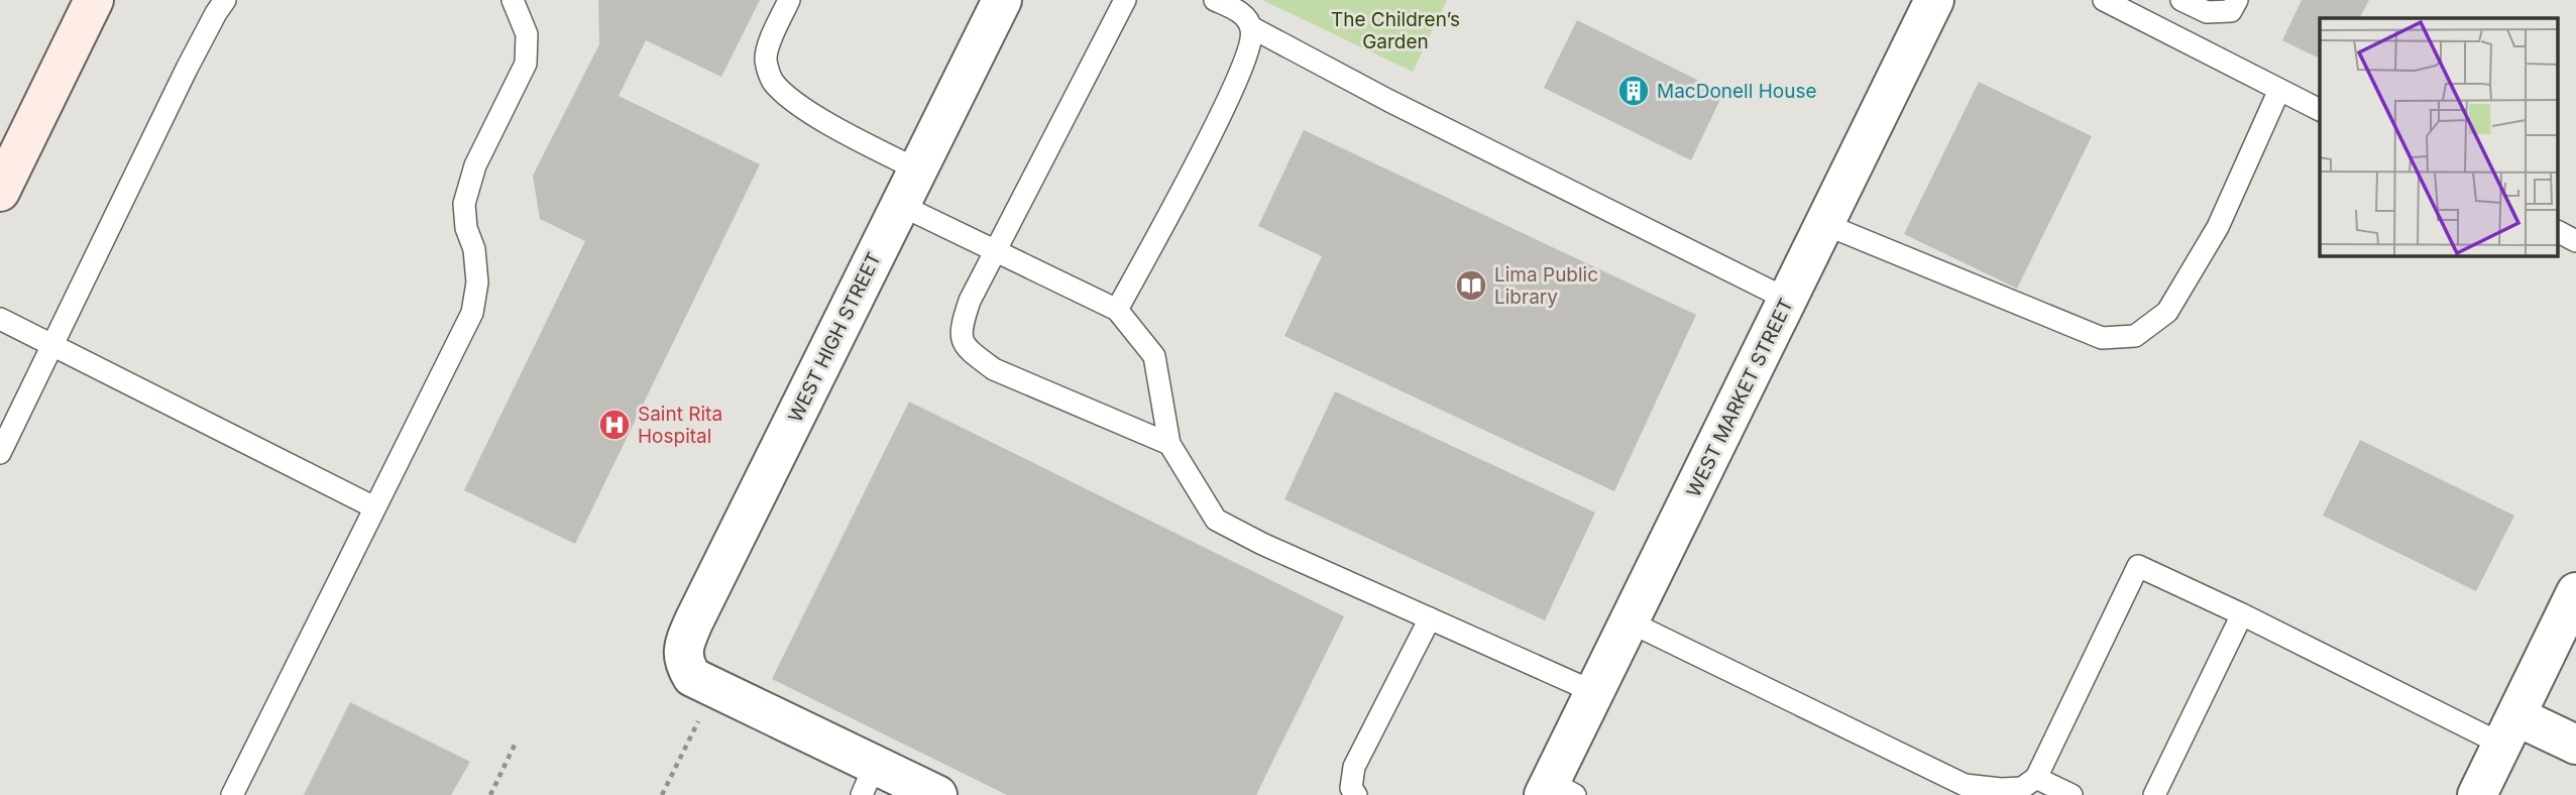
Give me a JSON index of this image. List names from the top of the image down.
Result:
{
  "streets": {
    "street": ["WEST HIGH STREET", "WEST MARKET STREET"]
  },
  "parks": ["The Children’s Garden"],
  "places": {
    "building": ["MacDonell House"],
    "library": ["Lima Public Library"],
    "hospital": ["Saint Rita Hospital"]
  }
}
